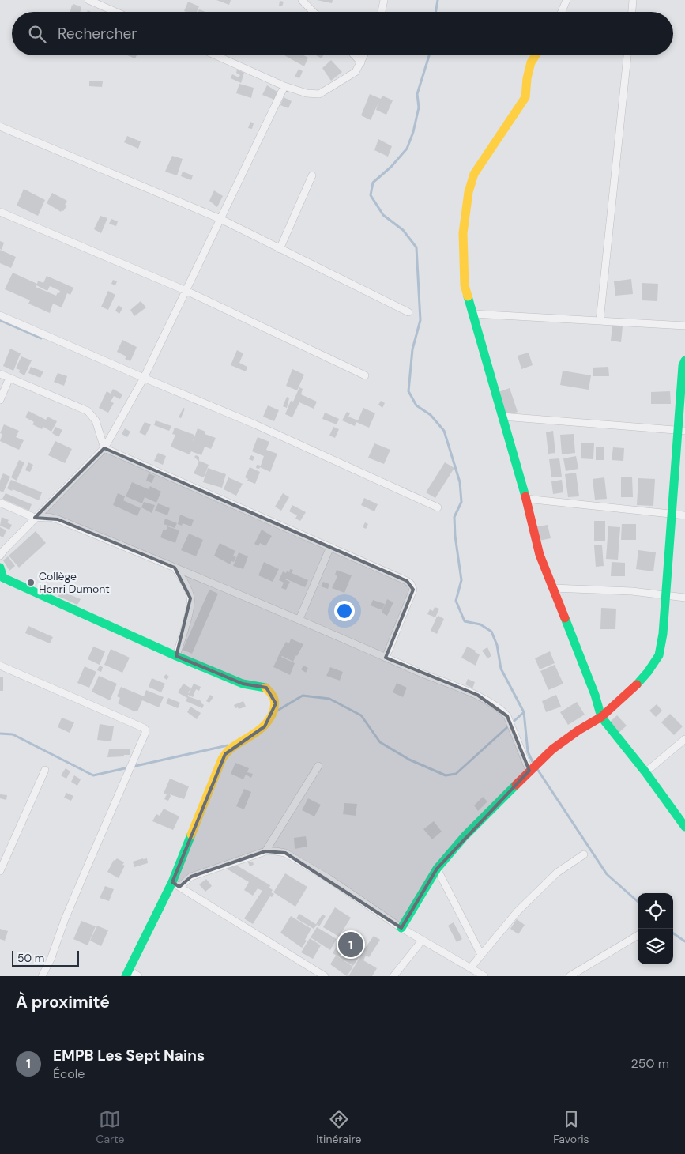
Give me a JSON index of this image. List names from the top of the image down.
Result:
{
  "places": ["Collège Henri Dumont"],
  "scale_bar": "50 m",
  "page": {
    "search": "Rechercher",
    "pins": "1",
    "scale": "50 m",
    "heading": "À proximité",
    "list": [
      {
        "mark": "1",
        "name": "EMPB Les Sept Nains",
        "note": "École",
        "value": "250 m"
      }
    ],
    "nav": ["Carte", "Itinéraire", "Favoris"]
  }
}
